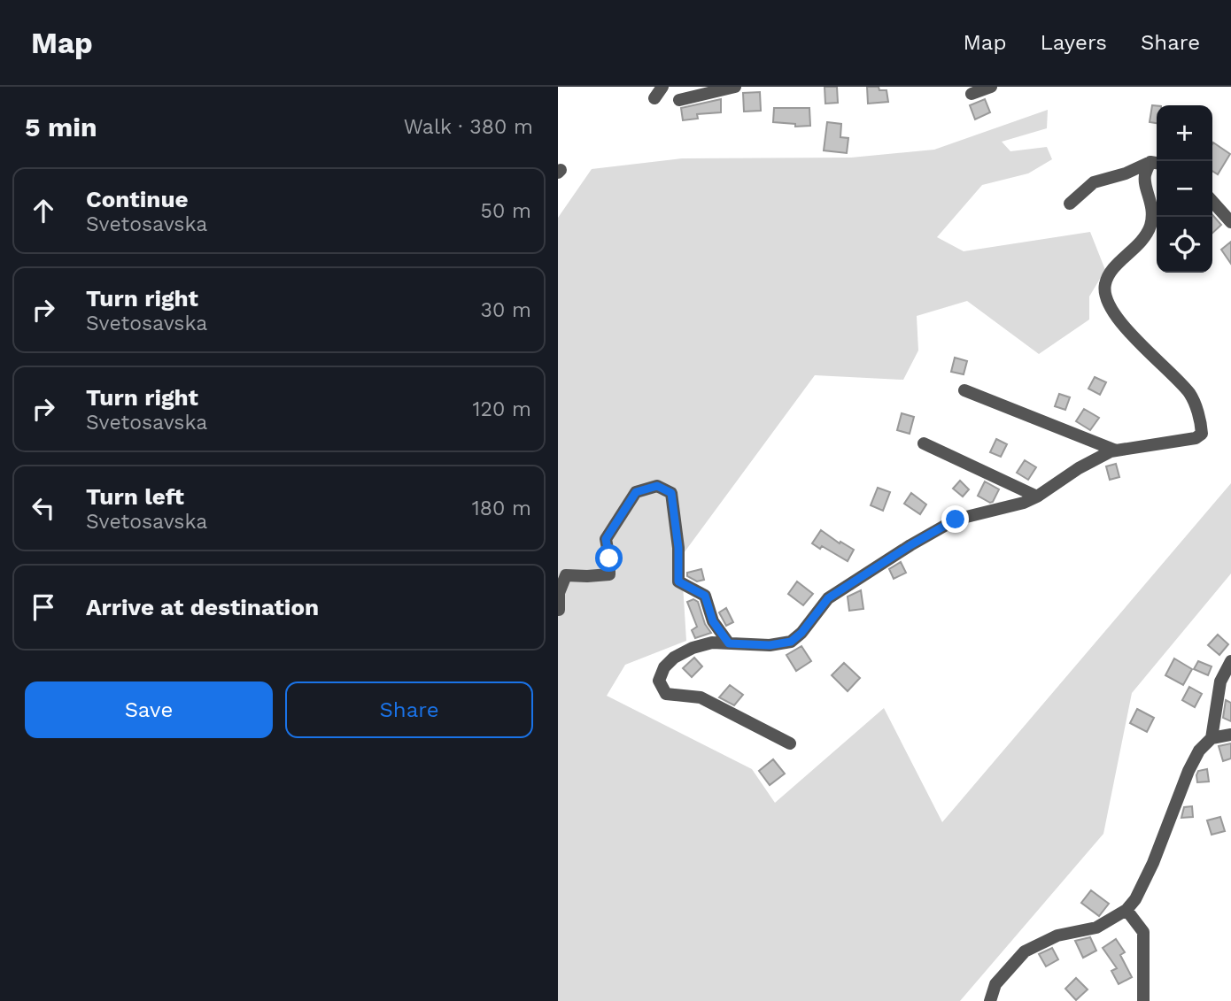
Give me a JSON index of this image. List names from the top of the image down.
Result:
{
  "page": {
    "header": "Map",
    "nav": ["Map", "Layers", "Share"],
    "heading": ["5 min", "Walk · 380 m"],
    "map_buttons": ["+", "−"],
    "list": [
      ["Continue", "Svetosavska", "50 m"],
      ["Turn right", "Svetosavska", "30 m"],
      ["Turn right", "Svetosavska", "120 m"],
      ["Turn left", "Svetosavska", "180 m"],
      "Arrive at destination"
    ],
    "buttons": ["Save", "Share"]
  }
}
